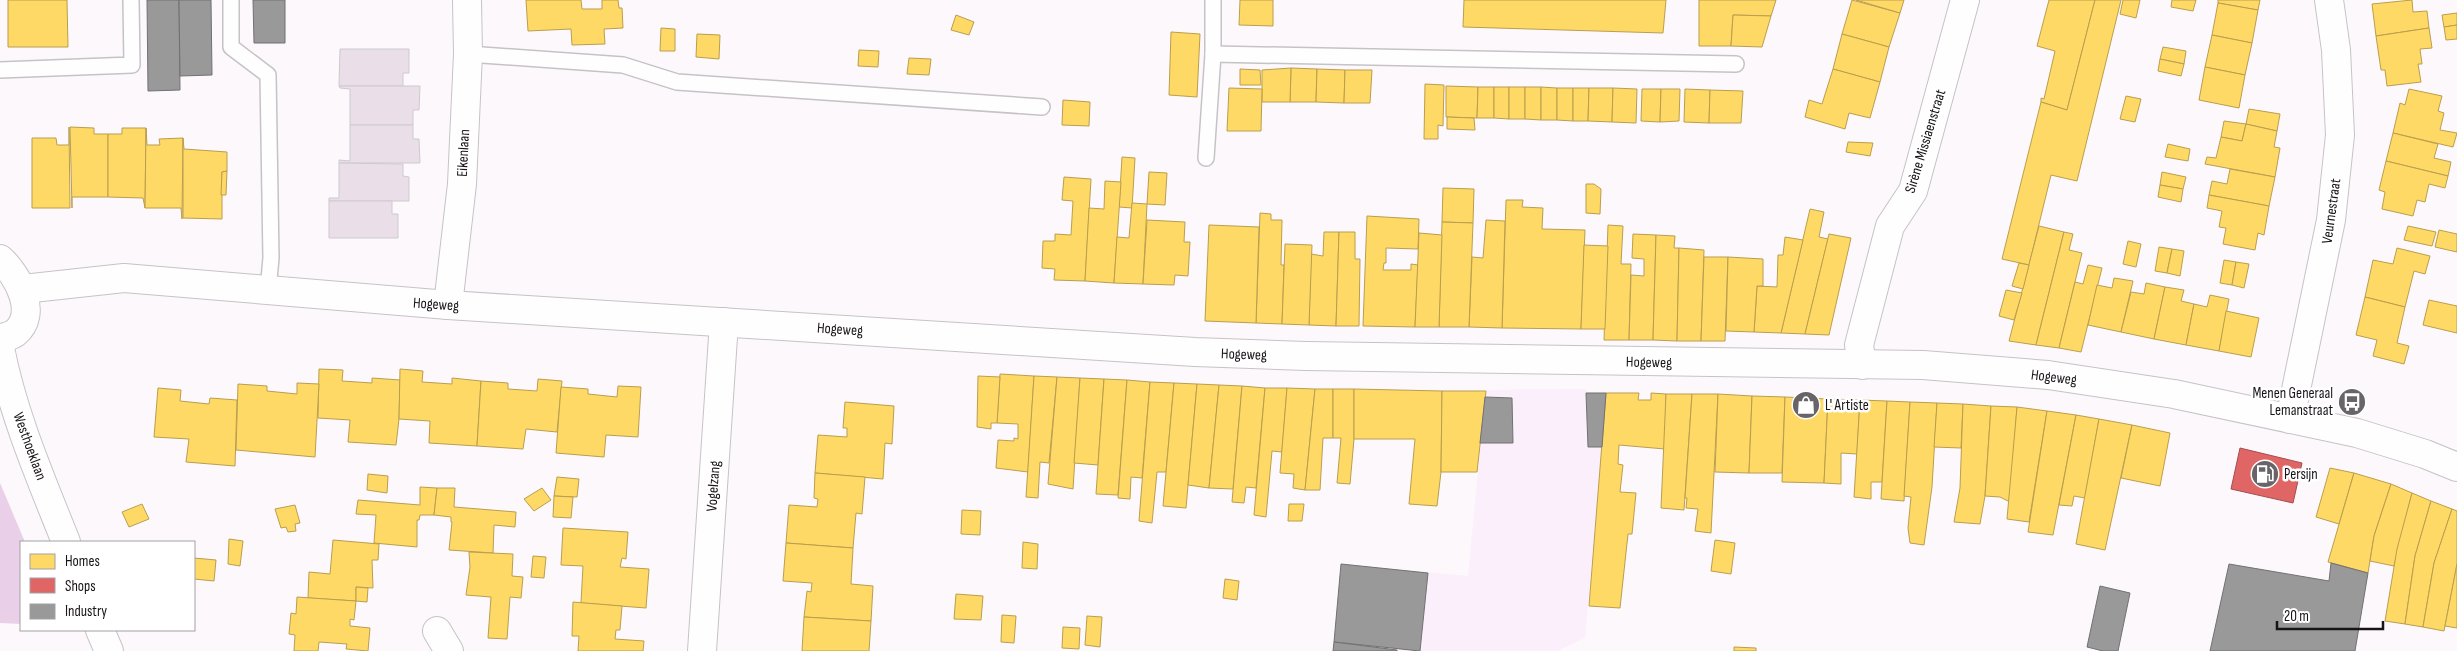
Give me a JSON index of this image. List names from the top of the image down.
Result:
{
  "streets": {
    "street": [
      "Sirène Missiaenstraat",
      "Eikenlaan",
      "Veurnestraat",
      "Hogeweg",
      "Westhoeklaan",
      "Vogelzang"
    ]
  },
  "crossings": [
    ["Sirène Missiaenstraat", "Hogeweg"],
    ["Eikenlaan", "Hogeweg"],
    ["Veurnestraat", "Hogeweg"],
    ["Hogeweg", "Vogelzang"]
  ],
  "places": {
    "bus stop": ["Menen Generaal Lemanstraat"],
    "shop": ["L' Artiste"],
    "fuel station": ["Persijn"]
  },
  "legend": ["Homes", "Shops", "Industry"],
  "scale_bar": "20 m"
}
